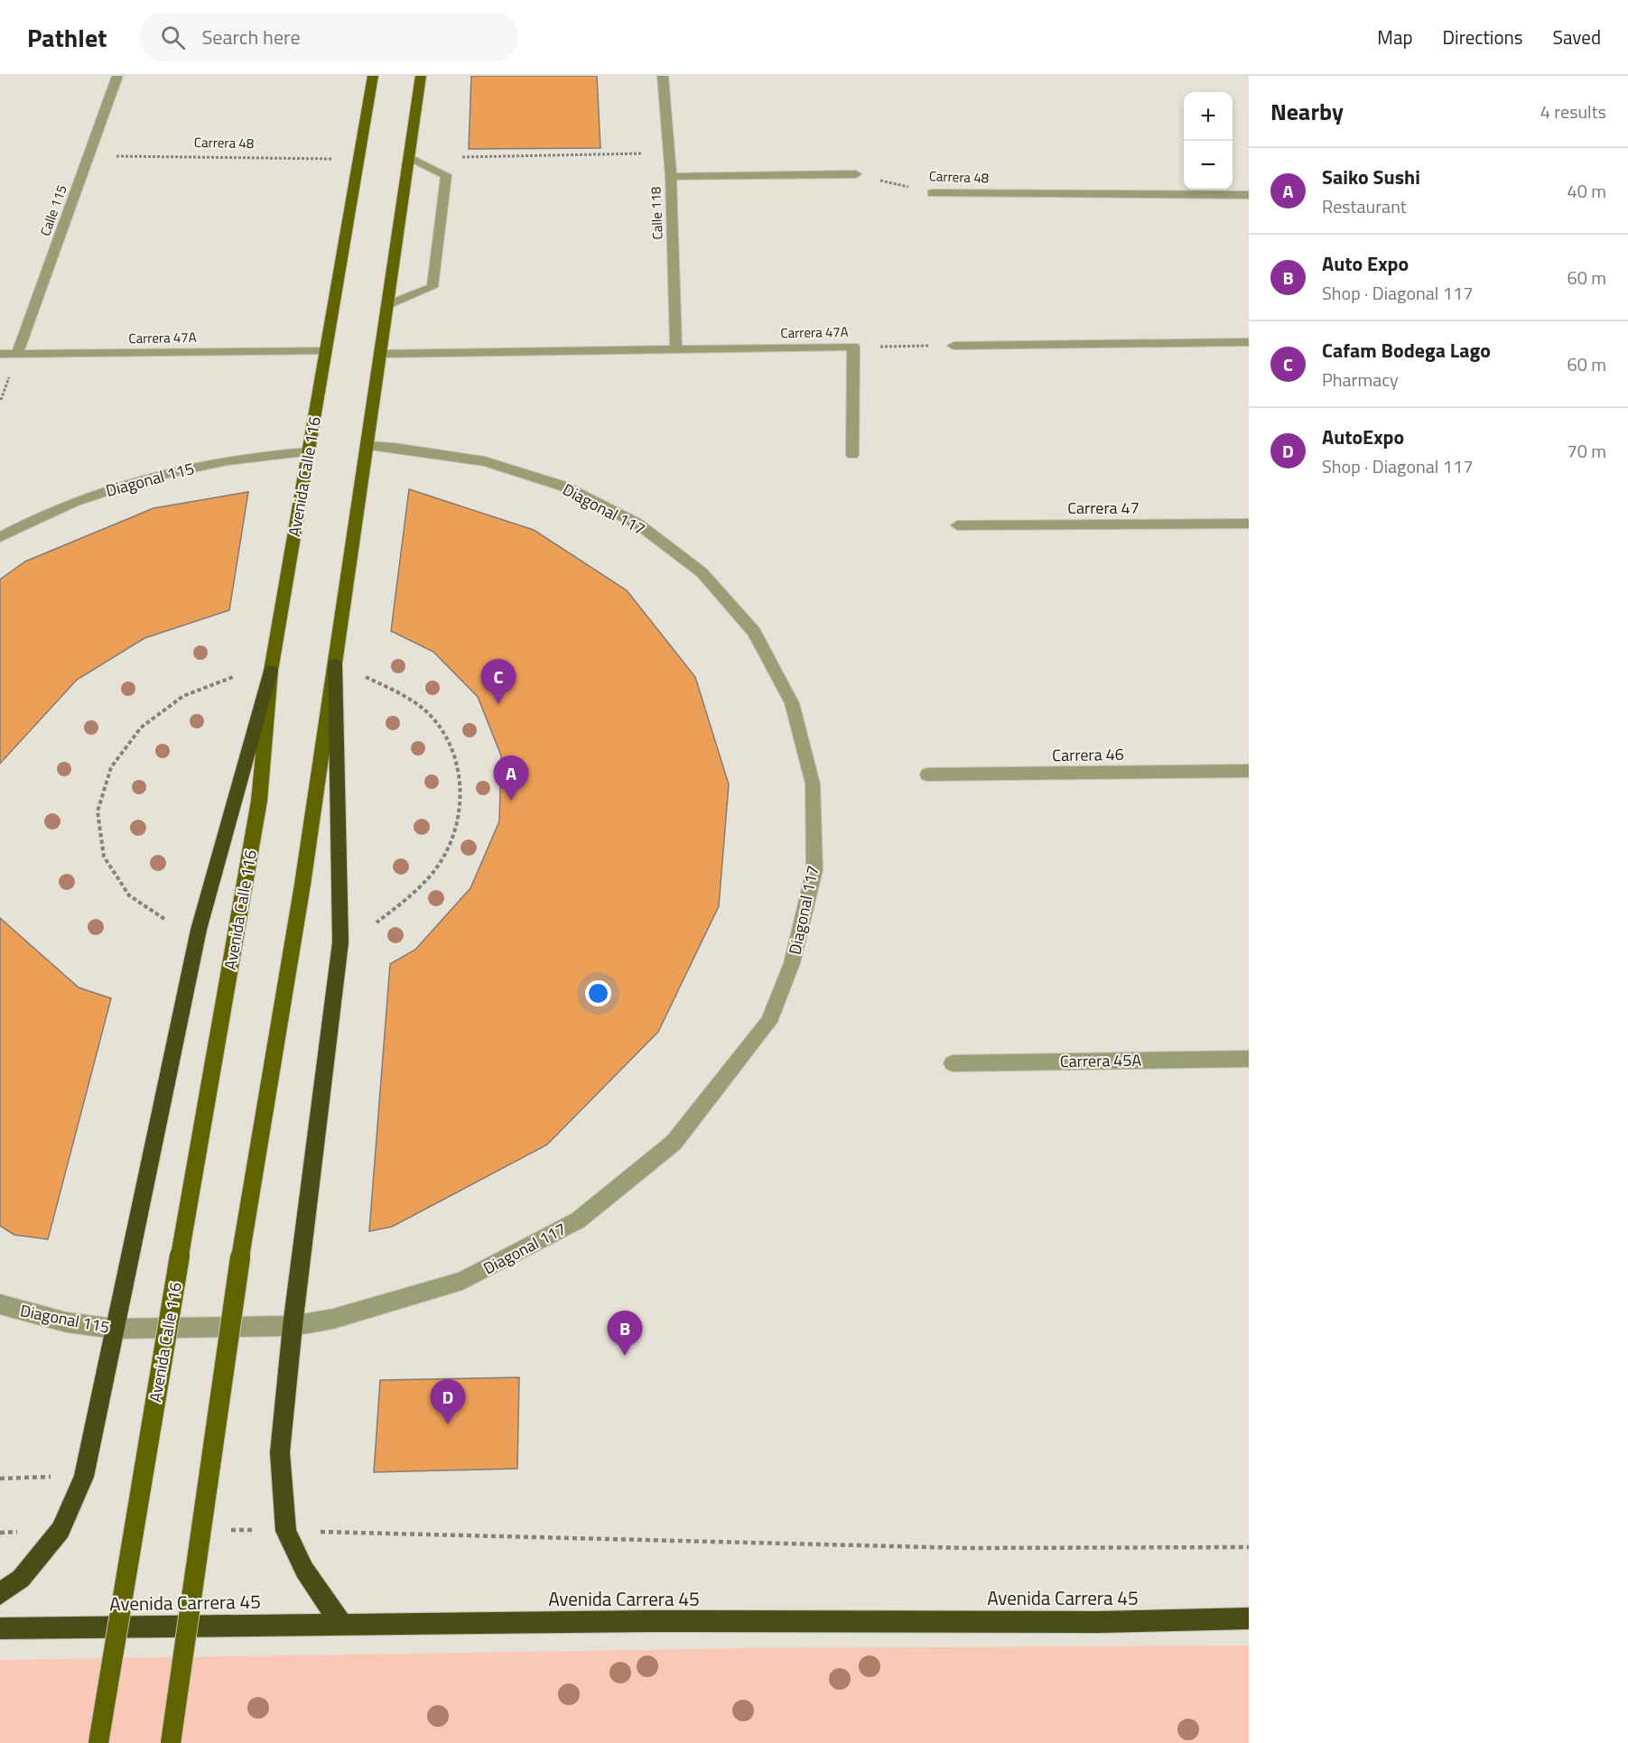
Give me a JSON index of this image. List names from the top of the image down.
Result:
{
  "streets": {
    "highway": ["Avenida Carrera 45"],
    "main road": ["Avenida Calle 116"],
    "street": [
      "Carrera 48",
      "Calle 115",
      "Calle 118",
      "Carrera 47A",
      "Diagonal 115",
      "Carrera 47",
      "Diagonal 117",
      "Carrera 46",
      "Carrera 45A"
    ]
  },
  "crossings": [
    ["Carrera 48", "Calle 115"],
    ["Carrera 48", "Avenida Calle 116"],
    ["Calle 115", "Carrera 47A"],
    ["Calle 118", "Carrera 47A"],
    ["Carrera 47A", "Avenida Calle 116"],
    ["Avenida Calle 116", "Diagonal 115"],
    ["Diagonal 115", "Diagonal 117"]
  ],
  "page": {
    "header": "Pathlet",
    "search": "Search here",
    "nav": ["Map", "Directions", "Saved"],
    "heading": ["Nearby", "4 results"],
    "map_buttons": ["+", "−"],
    "list": [
      {
        "mark": "A",
        "name": "Saiko Sushi",
        "note": "Restaurant",
        "value": "40 m"
      },
      {
        "mark": "B",
        "name": "Auto Expo",
        "note": "Shop · Diagonal 117",
        "value": "60 m"
      },
      {
        "mark": "C",
        "name": "Cafam Bodega Lago",
        "note": "Pharmacy",
        "value": "60 m"
      },
      {
        "mark": "D",
        "name": "AutoExpo",
        "note": "Shop · Diagonal 117",
        "value": "70 m"
      }
    ],
    "pins": [
      "C",
      "A",
      "B",
      "D"
    ]
  }
}
